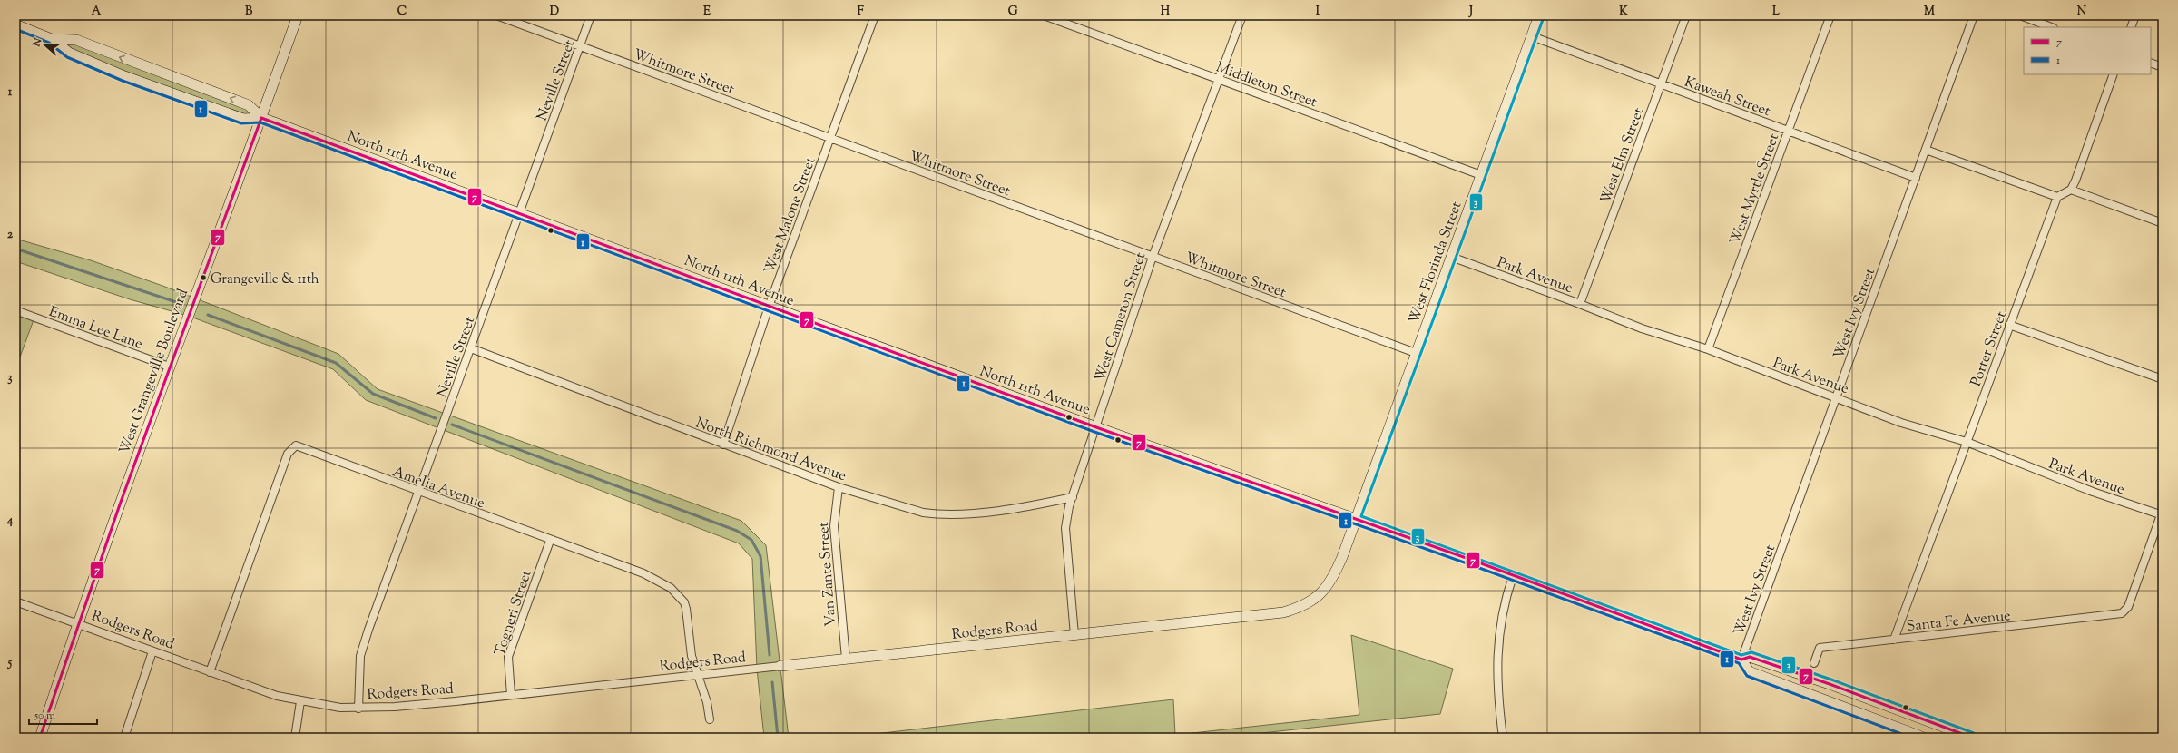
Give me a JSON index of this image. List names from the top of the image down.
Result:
{
  "streets": {
    "main road": [
      "North 11th Avenue",
      "West Florinda Street",
      "West Grangeville Boulevard",
      "Rodgers Road"
    ],
    "street": [
      "Whitmore Street",
      "Neville Street",
      "Middleton Street",
      "Kaweah Street",
      "West Elm Street",
      "West Myrtle Street",
      "West Malone Street",
      "Park Avenue",
      "West Ivy Street",
      "West Cameron Street",
      "Emma Lee Lane",
      "Porter Street",
      "North Richmond Avenue",
      "Amelia Avenue",
      "Van Zante Street",
      "Togneri Street",
      "Santa Fe Avenue"
    ]
  },
  "crossings": [
    ["Whitmore Street", "Neville Street"],
    ["Whitmore Street", "West Malone Street"],
    ["Whitmore Street", "West Florinda Street"],
    ["Whitmore Street", "West Cameron Street"],
    ["Neville Street", "North 11th Avenue"],
    ["Neville Street", "North Richmond Avenue"],
    ["Neville Street", "Amelia Avenue"],
    ["Neville Street", "Rodgers Road"],
    ["Middleton Street", "West Florinda Street"],
    ["Middleton Street", "West Cameron Street"],
    ["Kaweah Street", "West Elm Street"],
    ["Kaweah Street", "West Myrtle Street"],
    ["Kaweah Street", "West Florinda Street"],
    ["Kaweah Street", "West Ivy Street"],
    ["North 11th Avenue", "West Malone Street"],
    ["North 11th Avenue", "West Florinda Street"],
    ["North 11th Avenue", "West Ivy Street"],
    ["North 11th Avenue", "West Cameron Street"],
    ["North 11th Avenue", "West Grangeville Boulevard"],
    ["North 11th Avenue", "Rodgers Road"],
    ["West Elm Street", "Park Avenue"],
    ["West Myrtle Street", "Park Avenue"],
    ["West Malone Street", "North Richmond Avenue"],
    ["West Florinda Street", "Park Avenue"],
    ["West Florinda Street", "Rodgers Road"],
    ["Park Avenue", "West Ivy Street"],
    ["Park Avenue", "Porter Street"],
    ["Park Avenue", "Santa Fe Avenue"],
    ["West Cameron Street", "North Richmond Avenue"],
    ["West Cameron Street", "Rodgers Road"],
    ["Emma Lee Lane", "West Grangeville Boulevard"],
    ["Porter Street", "Santa Fe Avenue"],
    ["West Grangeville Boulevard", "Rodgers Road"],
    ["North Richmond Avenue", "Van Zante Street"],
    ["Amelia Avenue", "Togneri Street"],
    ["Amelia Avenue", "Rodgers Road"],
    ["Van Zante Street", "Rodgers Road"],
    ["Togneri Street", "Rodgers Road"]
  ],
  "places": ["Grangeville & 11th"],
  "lines": ["transit line 3", "transit line 1", "transit line 7"],
  "legend": ["7", "1"],
  "scale_bar": "50 m",
  "north": "left",
  "grid": {
    "columns": [
      "A",
      "B",
      "C",
      "D",
      "E",
      "F",
      "G",
      "H",
      "I",
      "J",
      "K",
      "L",
      "M",
      "N"
    ],
    "rows": [
      "1",
      "2",
      "3",
      "4",
      "5"
    ]
  }
}
